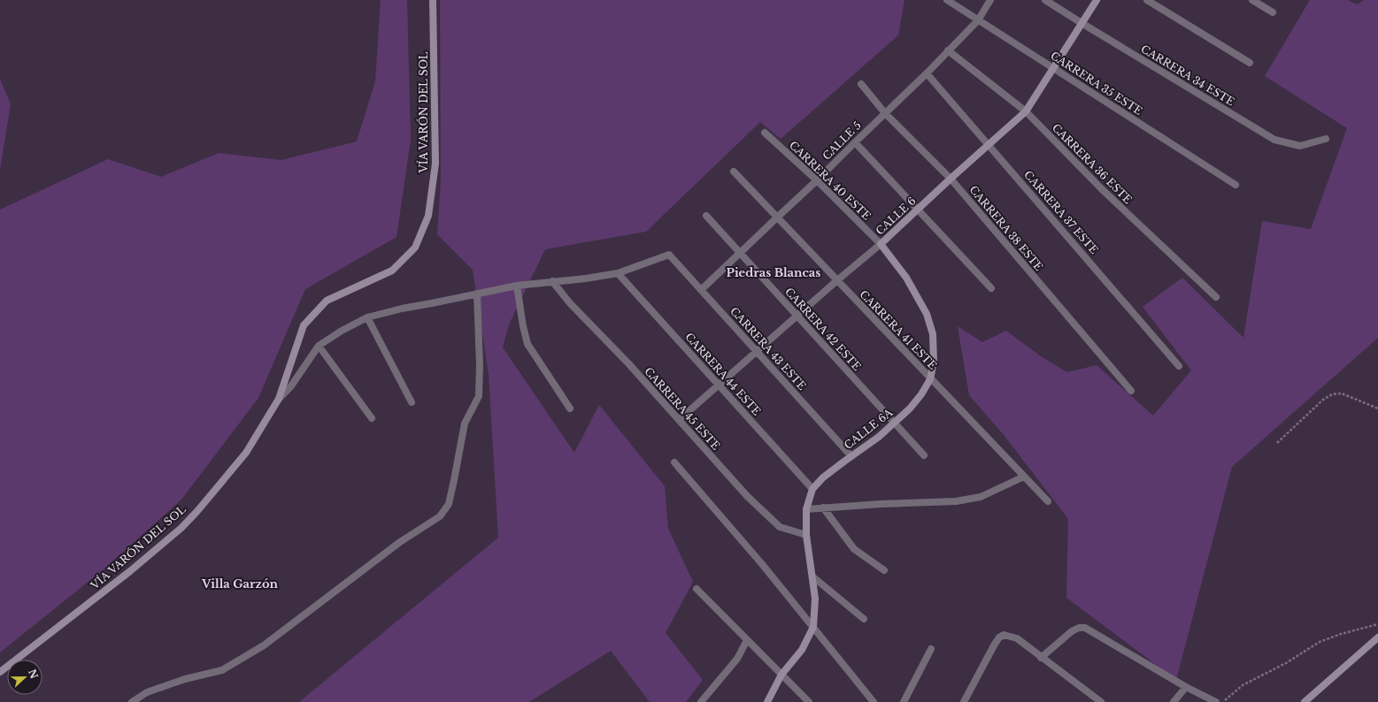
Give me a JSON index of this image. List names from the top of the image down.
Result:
{
  "streets": {
    "street": [
      "CARRERA 34 ESTE",
      "CARRERA 35 ESTE",
      "VÍA VARÓN DEL SOL",
      "CALLE 5",
      "CARRERA 36 ESTE",
      "CARRERA 40 ESTE",
      "CARRERA 37 ESTE",
      "CALLE 6",
      "CARRERA 38 ESTE",
      "CARRERA 42 ESTE",
      "CARRERA 41 ESTE",
      "CARRERA 43 ESTE",
      "CARRERA 44 ESTE",
      "CARRERA 45 ESTE",
      "CALLE 6A"
    ]
  },
  "crossings": [
    ["CARRERA 34 ESTE", "CALLE 6"],
    ["CARRERA 35 ESTE", "CALLE 5"],
    ["CARRERA 35 ESTE", "CALLE 6"],
    ["CALLE 5", "CARRERA 36 ESTE"],
    ["CALLE 5", "CARRERA 40 ESTE"],
    ["CALLE 5", "CARRERA 37 ESTE"],
    ["CALLE 5", "CARRERA 38 ESTE"],
    ["CALLE 5", "CARRERA 42 ESTE"],
    ["CALLE 5", "CARRERA 41 ESTE"],
    ["CALLE 5", "CARRERA 43 ESTE"],
    ["CARRERA 36 ESTE", "CALLE 6"],
    ["CARRERA 40 ESTE", "CALLE 6"],
    ["CARRERA 40 ESTE", "CALLE 6A"],
    ["CARRERA 37 ESTE", "CALLE 6"],
    ["CALLE 6", "CARRERA 38 ESTE"],
    ["CALLE 6", "CARRERA 42 ESTE"],
    ["CALLE 6", "CARRERA 41 ESTE"],
    ["CALLE 6", "CARRERA 43 ESTE"],
    ["CALLE 6", "CARRERA 44 ESTE"],
    ["CALLE 6", "CARRERA 45 ESTE"],
    ["CARRERA 42 ESTE", "CALLE 6A"],
    ["CARRERA 41 ESTE", "CALLE 6A"],
    ["CARRERA 43 ESTE", "CARRERA 44 ESTE"],
    ["CARRERA 43 ESTE", "CALLE 6A"],
    ["CARRERA 44 ESTE", "CALLE 6A"]
  ],
  "districts": ["Piedras Blancas", "Villa Garzón"],
  "north": "right"
}
